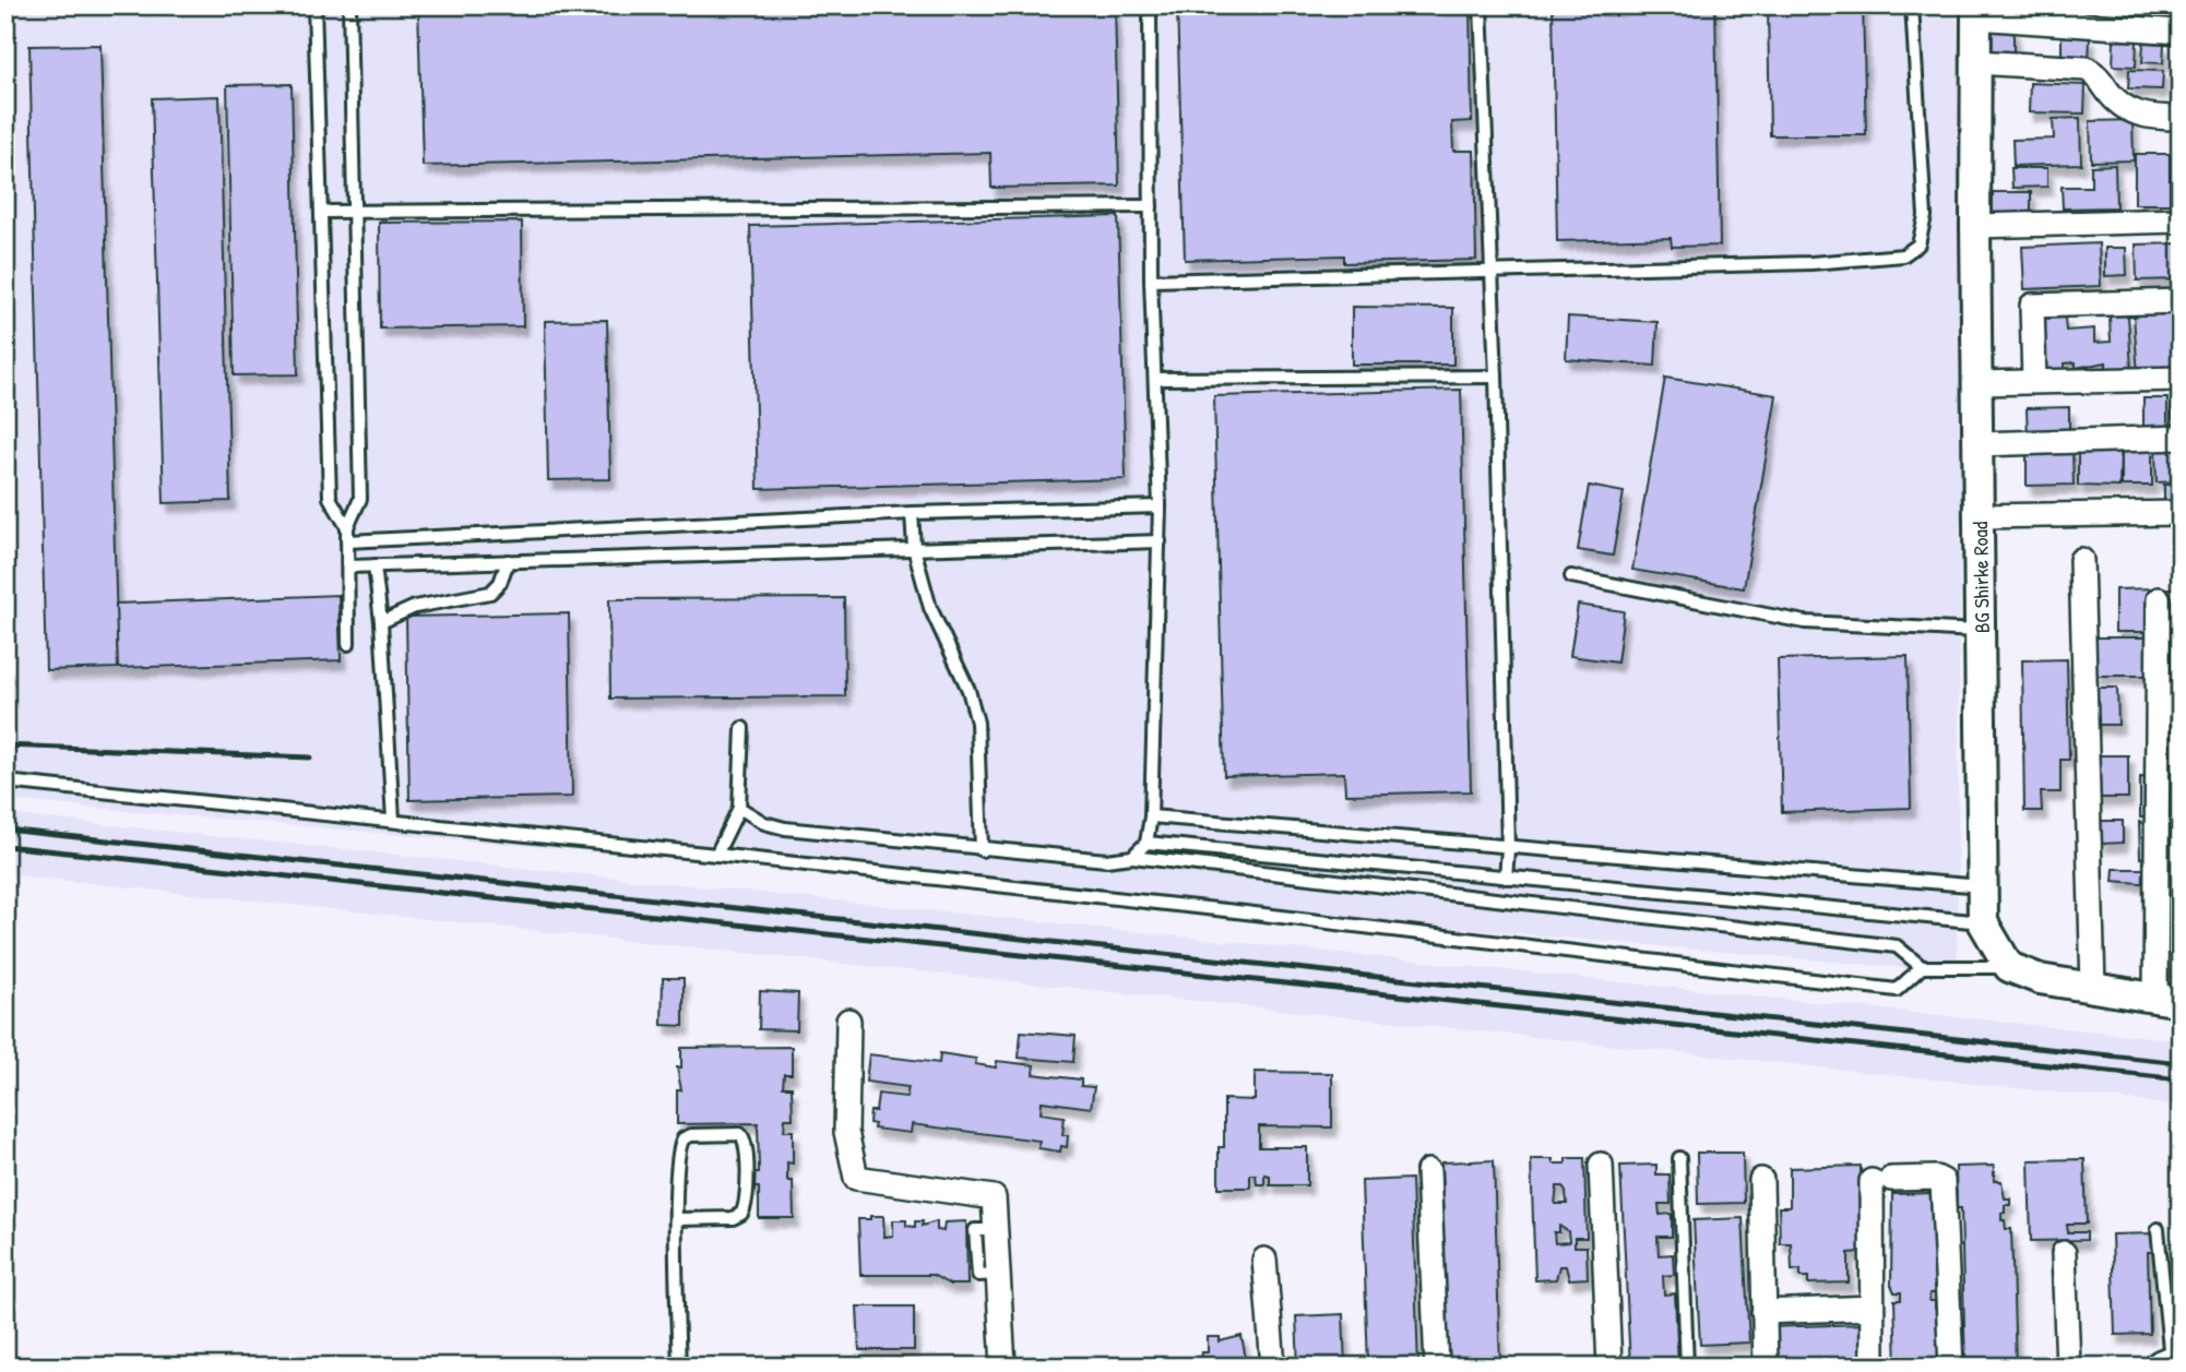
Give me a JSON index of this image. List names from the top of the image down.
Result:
{
  "streets": {
    "street": ["BG Shirke Road"]
  }
}
